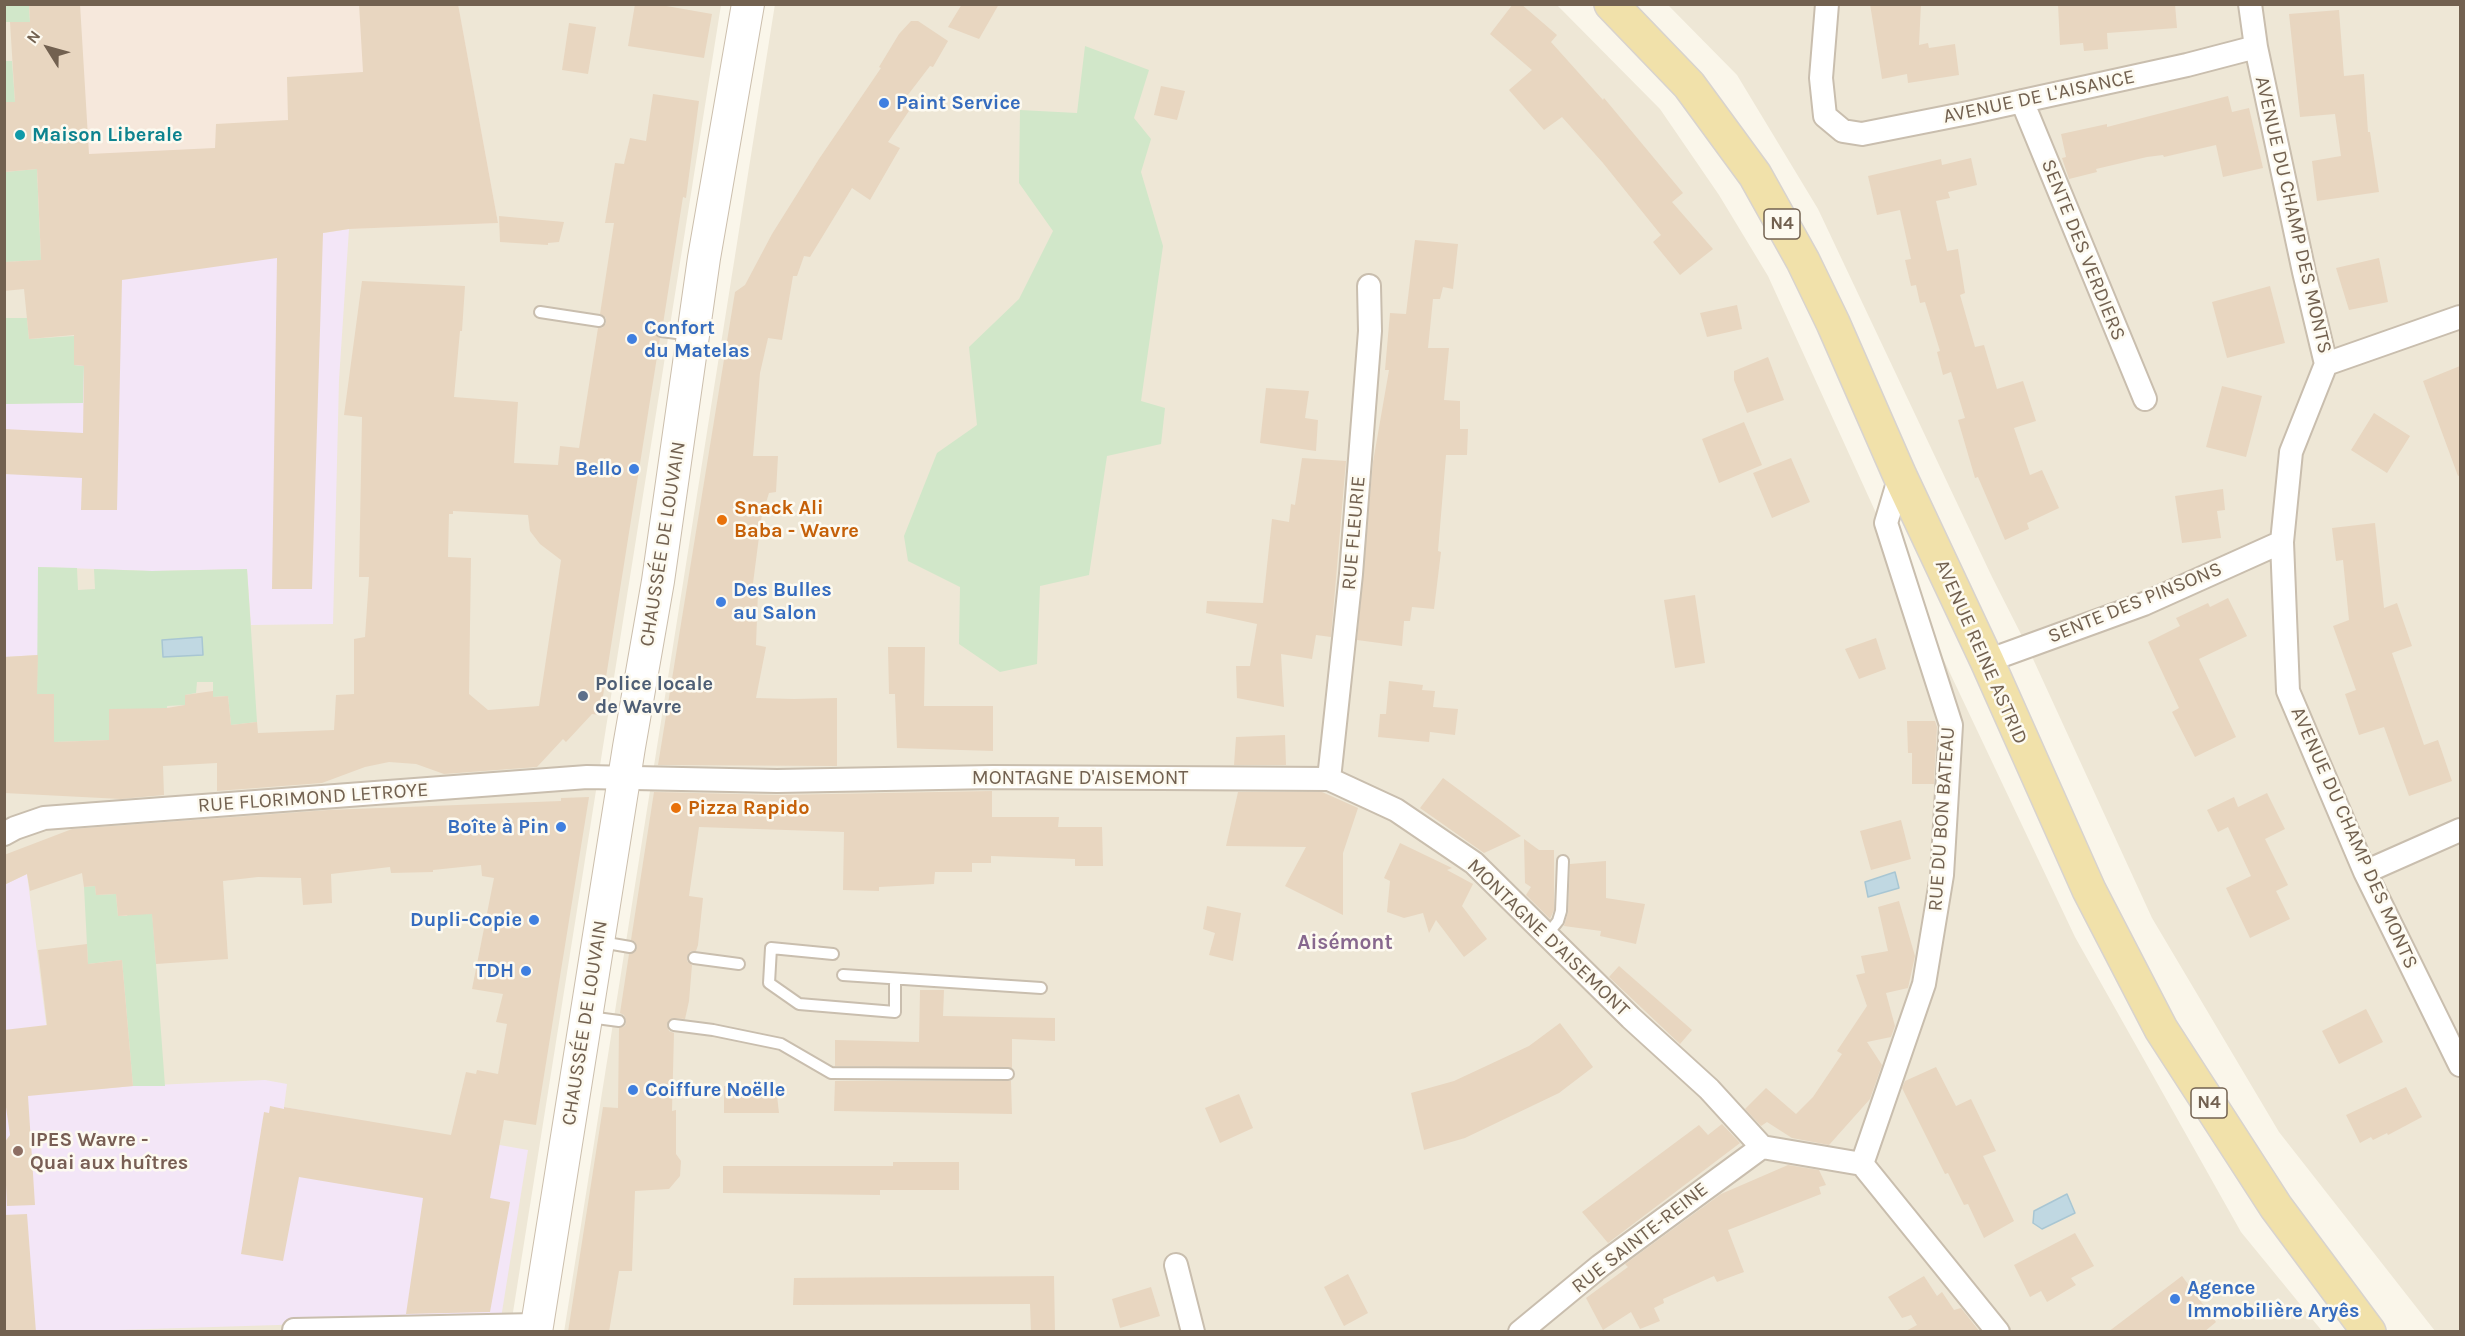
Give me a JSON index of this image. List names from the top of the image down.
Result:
{
  "streets": {
    "main road": ["N4", "CHAUSSÉE DE LOUVAIN", "AVENUE REINE ASTRID"],
    "street": [
      "AVENUE DE L'AISANCE",
      "AVENUE DU CHAMP DES MONTS",
      "SENTE DES VERDIERS",
      "RUE FLEURIE",
      "SENTE DES PINSONS",
      "MONTAGNE D'AISEMONT",
      "RUE FLORIMOND LETROYE",
      "RUE DU BON BATEAU",
      "RUE SAINTE-REINE"
    ]
  },
  "crossings": [
    ["AVENUE DE L'AISANCE", "AVENUE DU CHAMP DES MONTS"],
    ["AVENUE DE L'AISANCE", "SENTE DES VERDIERS"],
    ["AVENUE DU CHAMP DES MONTS", "SENTE DES PINSONS"],
    ["RUE FLEURIE", "MONTAGNE D'AISEMONT"],
    ["CHAUSSÉE DE LOUVAIN", "MONTAGNE D'AISEMONT"],
    ["CHAUSSÉE DE LOUVAIN", "RUE FLORIMOND LETROYE"],
    ["SENTE DES PINSONS", "AVENUE REINE ASTRID"],
    ["AVENUE REINE ASTRID", "RUE DU BON BATEAU"],
    ["MONTAGNE D'AISEMONT", "RUE FLORIMOND LETROYE"],
    ["MONTAGNE D'AISEMONT", "RUE SAINTE-REINE"]
  ],
  "districts": ["Aisémont"],
  "places": [
    "Paint Service",
    "Maison Liberale",
    "Confort du Matelas",
    "Bello",
    "Snack Ali Baba - Wavre",
    "Des Bulles au Salon",
    "Police locale de Wavre",
    "Pizza Rapido",
    "Boîte à Pin",
    "Dupli-Copie",
    "TDH",
    "Coiffure Noëlle",
    "IPES Wavre - Quai aux huîtres",
    "Agence Immobilière Aryês"
  ],
  "north": "top left"
}
